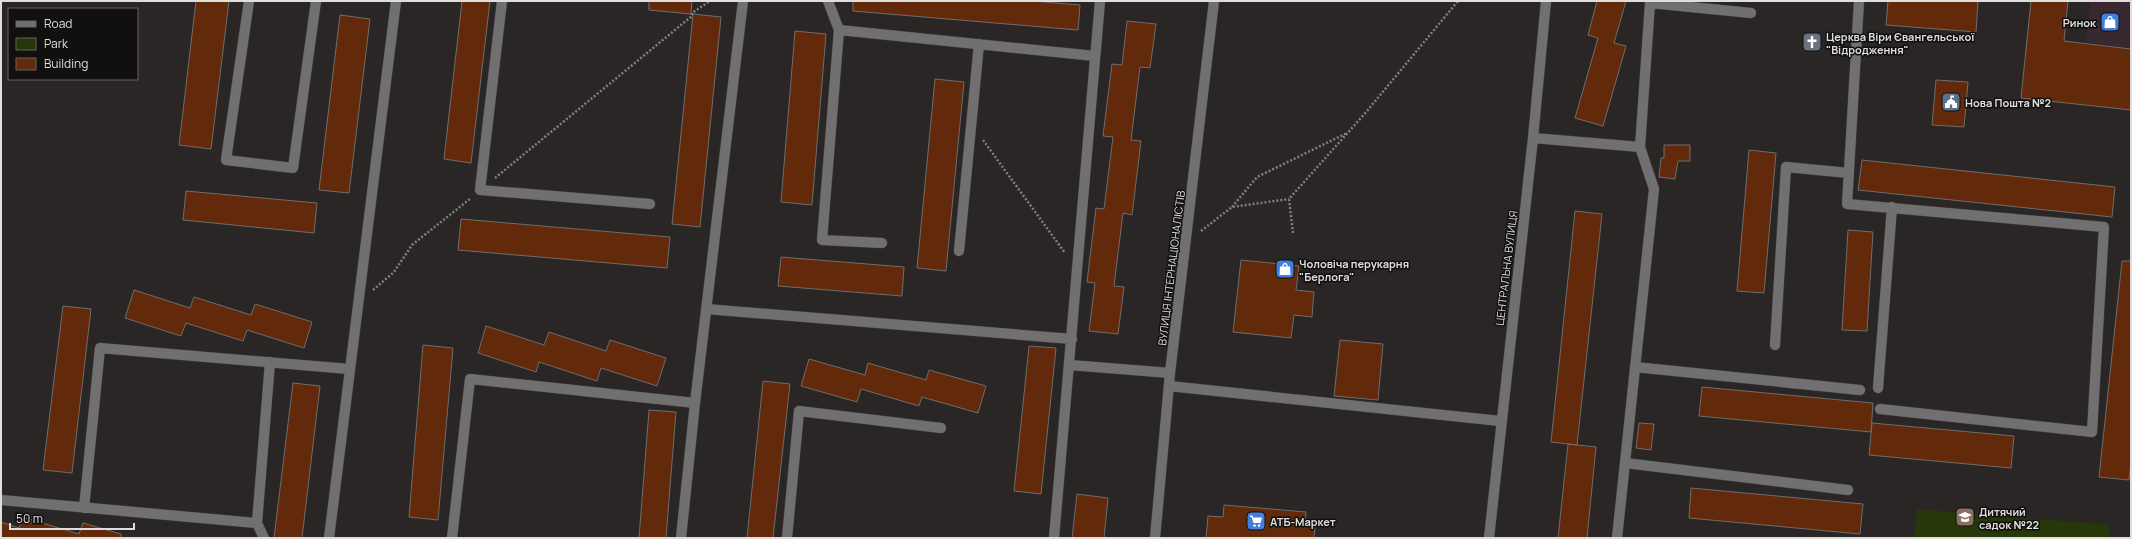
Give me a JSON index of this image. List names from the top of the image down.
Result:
{
  "streets": {
    "street": ["ВУЛИЦЯ ІНТЕРНАЦІОНАЛІСТІВ", "ЦЕНТРАЛЬНА ВУЛИЦЯ"]
  },
  "places": {
    "shop": ["Ринок", "Чоловіча перукарня \"Берлога\""],
    "church": ["Церква Віри Євангельської \"Відродження\""],
    "public building": ["Нова Пошта №2"],
    "school or university": ["Дитячий садок №22"],
    "supermarket": ["АТБ-Маркет"]
  },
  "legend": ["Road", "Park", "Building"],
  "scale_bar": "50 m"
}
